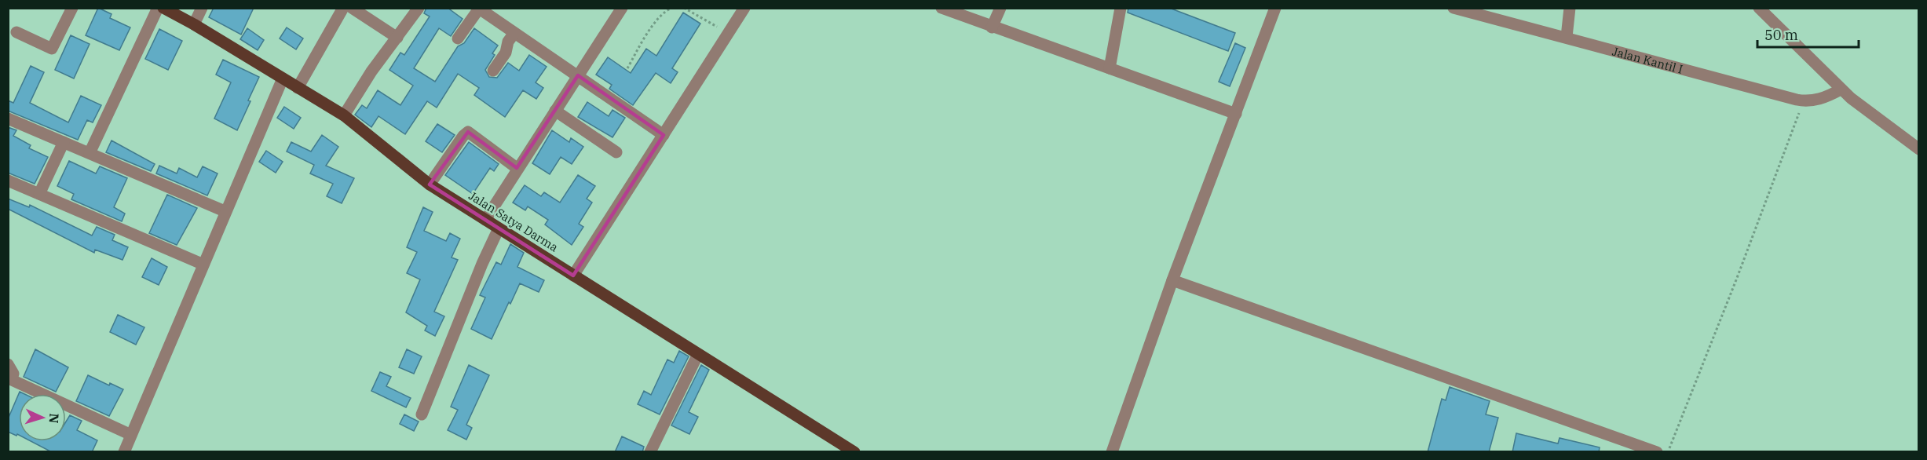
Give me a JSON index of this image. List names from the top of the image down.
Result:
{
  "streets": {
    "main road": ["Jalan Satya Darma"],
    "street": ["Jalan Kantil I"]
  },
  "scale_bar": "50 m",
  "north": "right"
}
